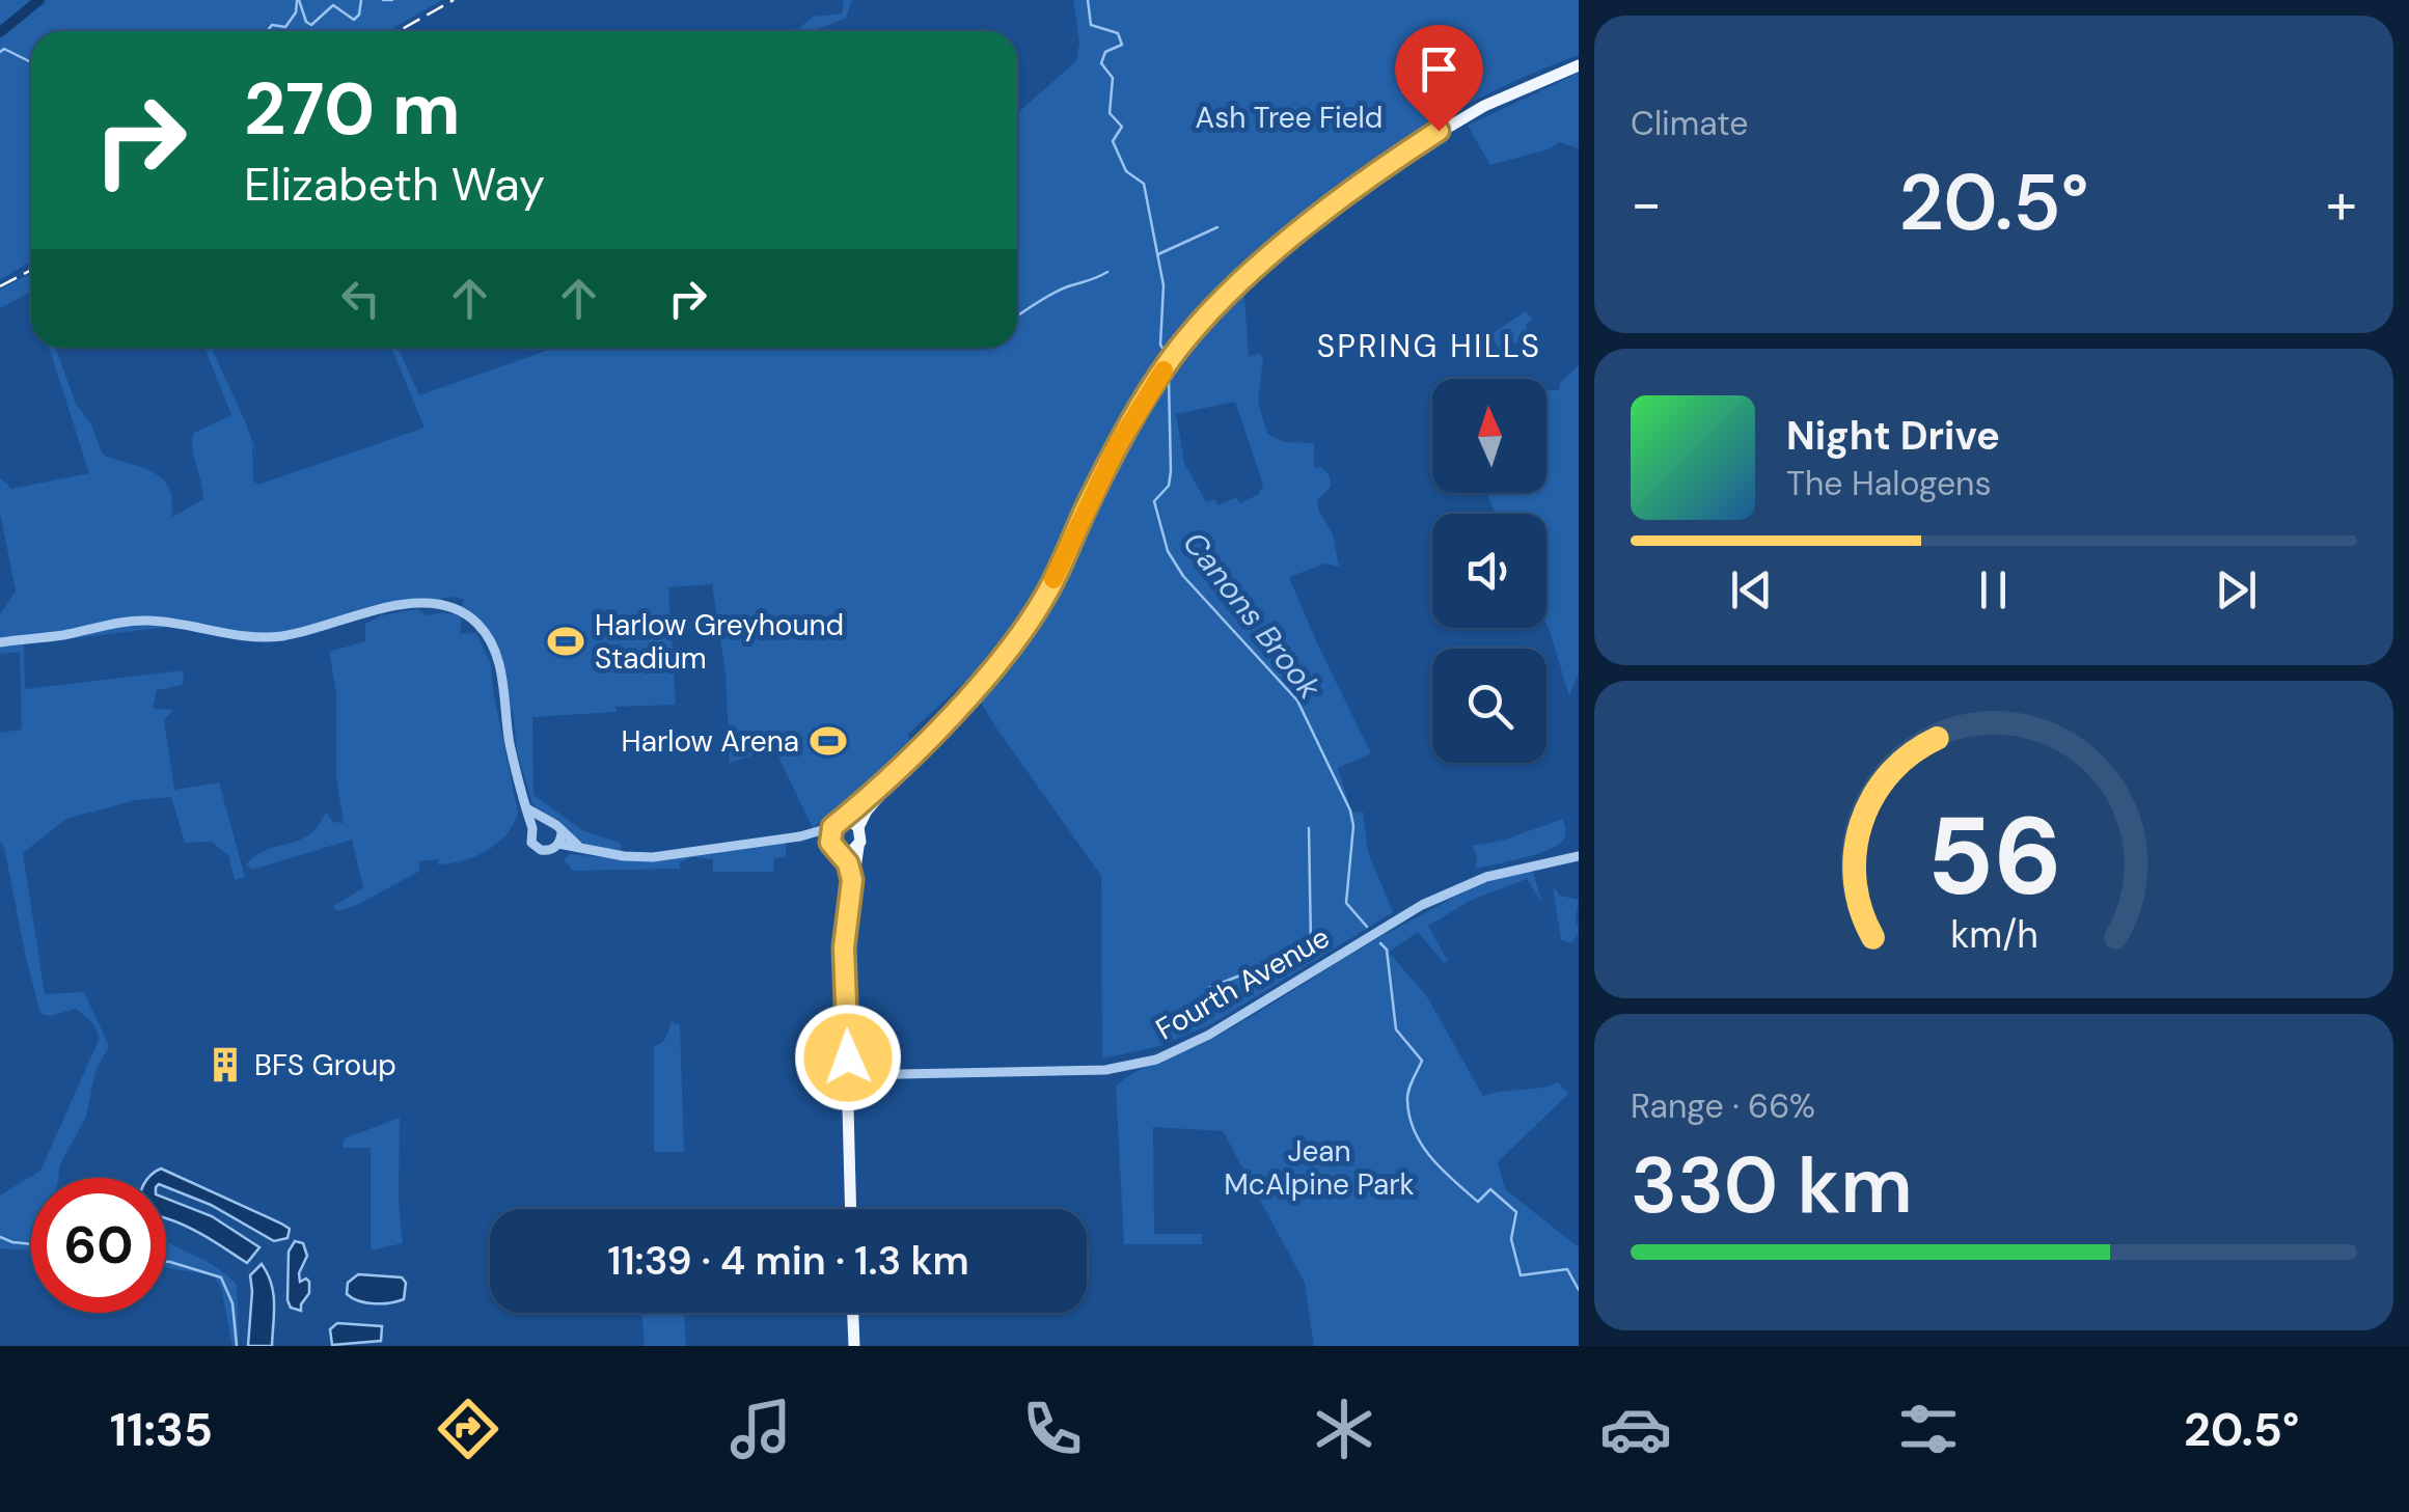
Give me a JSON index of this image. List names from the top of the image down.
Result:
{
  "streets": {
    "street": ["Fourth Avenue"]
  },
  "districts": ["SPRING HILLS"],
  "water": ["Canons Brook"],
  "parks": ["Ash Tree Field", "Jean McAlpine Park"],
  "places": {
    "sports": ["Harlow Greyhound Stadium", "Harlow Arena"],
    "building": ["BFS Group"]
  },
  "north": "top",
  "page": {
    "tile": [
      "Climate",
      ["Range · 66%", "330 km"]
    ],
    "turn": ["270 m", "Elizabeth Way"],
    "heat": ["−", "20.5°", "+"],
    "song": ["Night Drive", "The Halogens"],
    "limit": "60",
    "trip": "11:39 · 4 min · 1.3 km",
    "tabs": ["11:35", "20.5°"],
    "gauge": ["56", "km/h"]
  }
}
